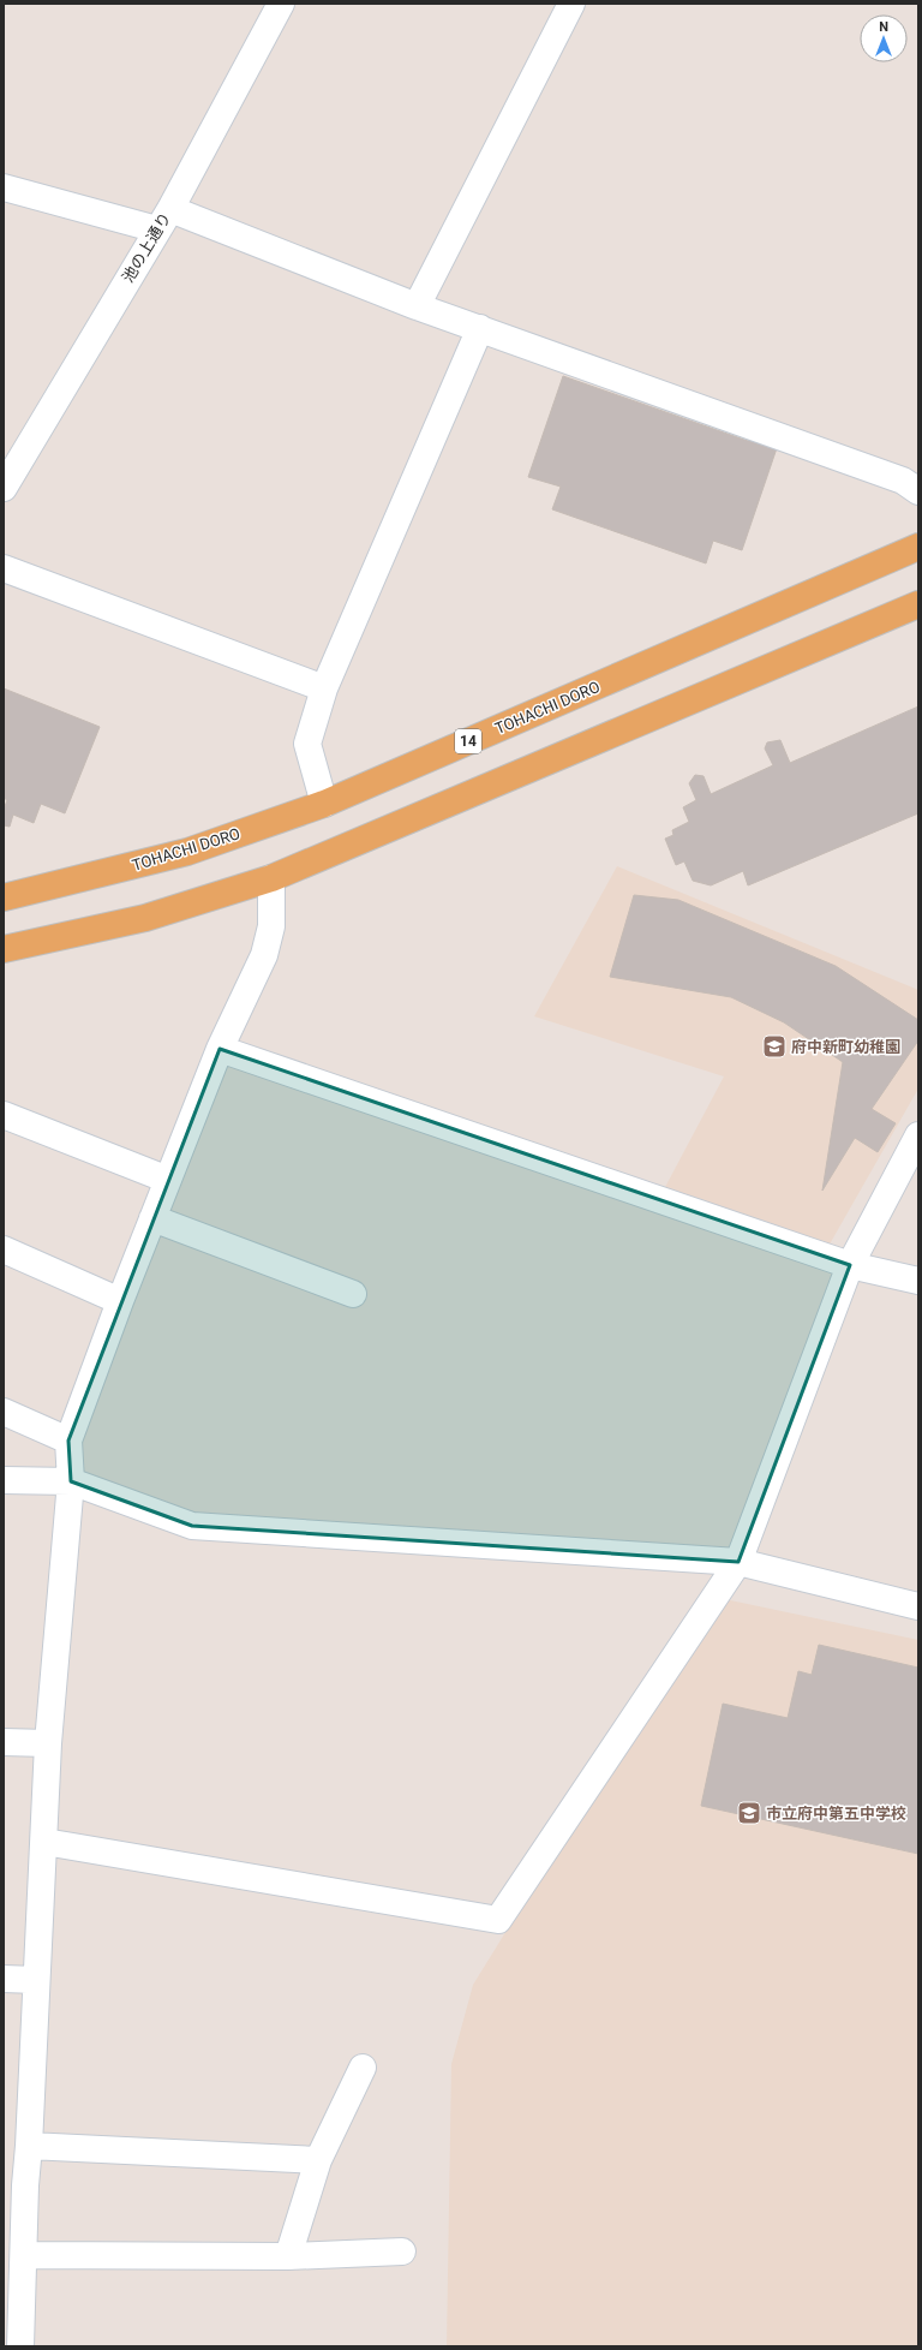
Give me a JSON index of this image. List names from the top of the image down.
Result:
{
  "streets": {
    "main road": ["TOHACHI DORO", "14"],
    "street": ["池の上通り"]
  },
  "places": {
    "school or university": ["府中新町幼稚園", "市立府中第五中学校"]
  },
  "north": "top"
}
